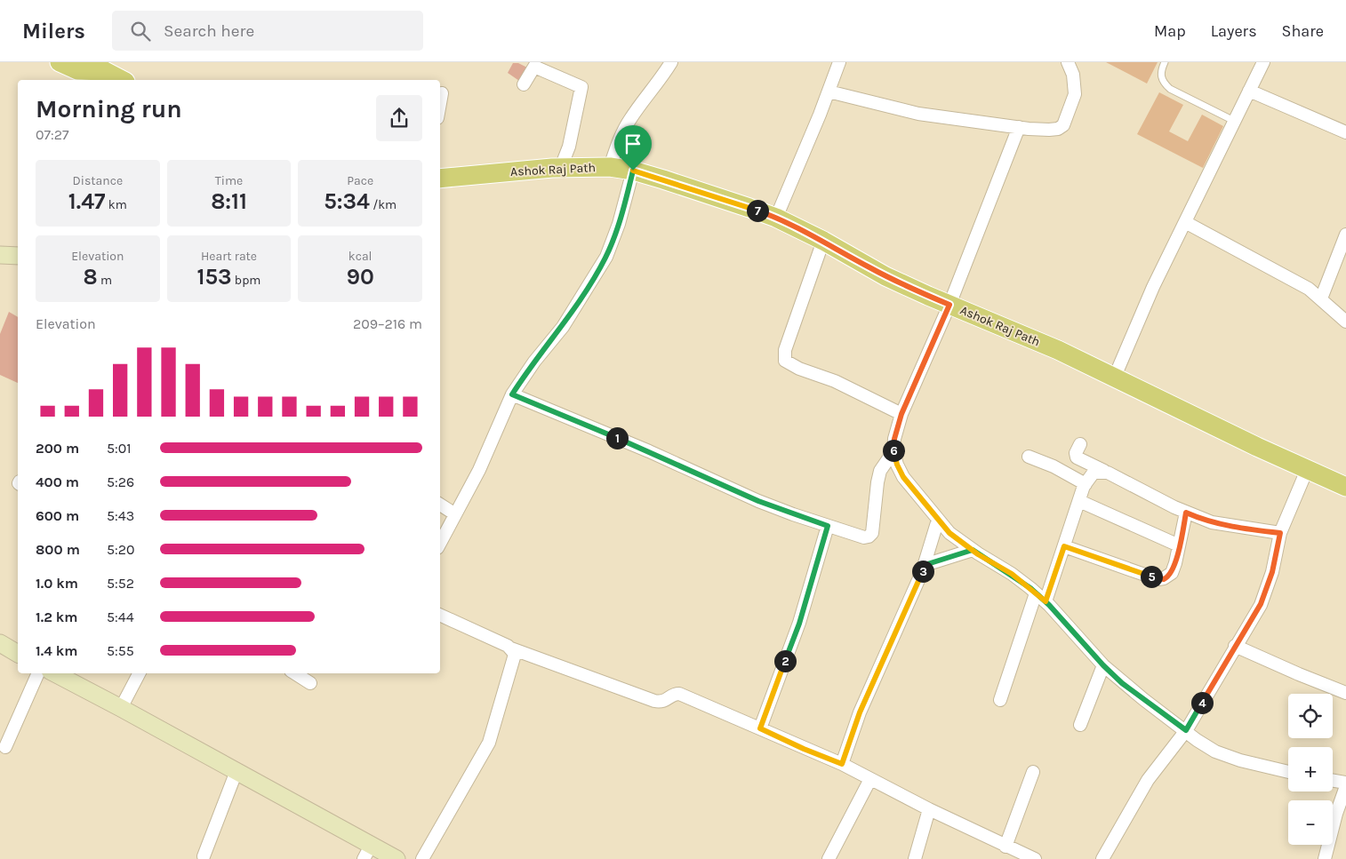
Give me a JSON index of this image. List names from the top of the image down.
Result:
{
  "streets": {
    "main road": ["Ashok Raj Path"]
  },
  "page": {
    "header": "Milers",
    "search": "Search here",
    "nav": ["Map", "Layers", "Share"],
    "heading": ["Morning run", "07:27"],
    "stats": [
      ["Distance", "1.47 km"],
      ["Time", "8:11"],
      ["Pace", "5:34 /km"],
      ["Elevation", "8 m"],
      ["Heart rate", "153 bpm"],
      ["kcal", "90"]
    ],
    "pins": [
      "7",
      "1",
      "6",
      "3",
      "5",
      "2",
      "4"
    ],
    "chart": ["Elevation", "209–216 m"],
    "list": [
      {
        "name": "200 m",
        "note": "5:01"
      },
      {
        "name": "400 m",
        "note": "5:26"
      },
      {
        "name": "600 m",
        "note": "5:43"
      },
      {
        "name": "800 m",
        "note": "5:20"
      },
      {
        "name": "1.0 km",
        "note": "5:52"
      },
      {
        "name": "1.2 km",
        "note": "5:44"
      },
      {
        "name": "1.4 km",
        "note": "5:55"
      }
    ],
    "map_buttons": ["+", "−"]
  }
}
